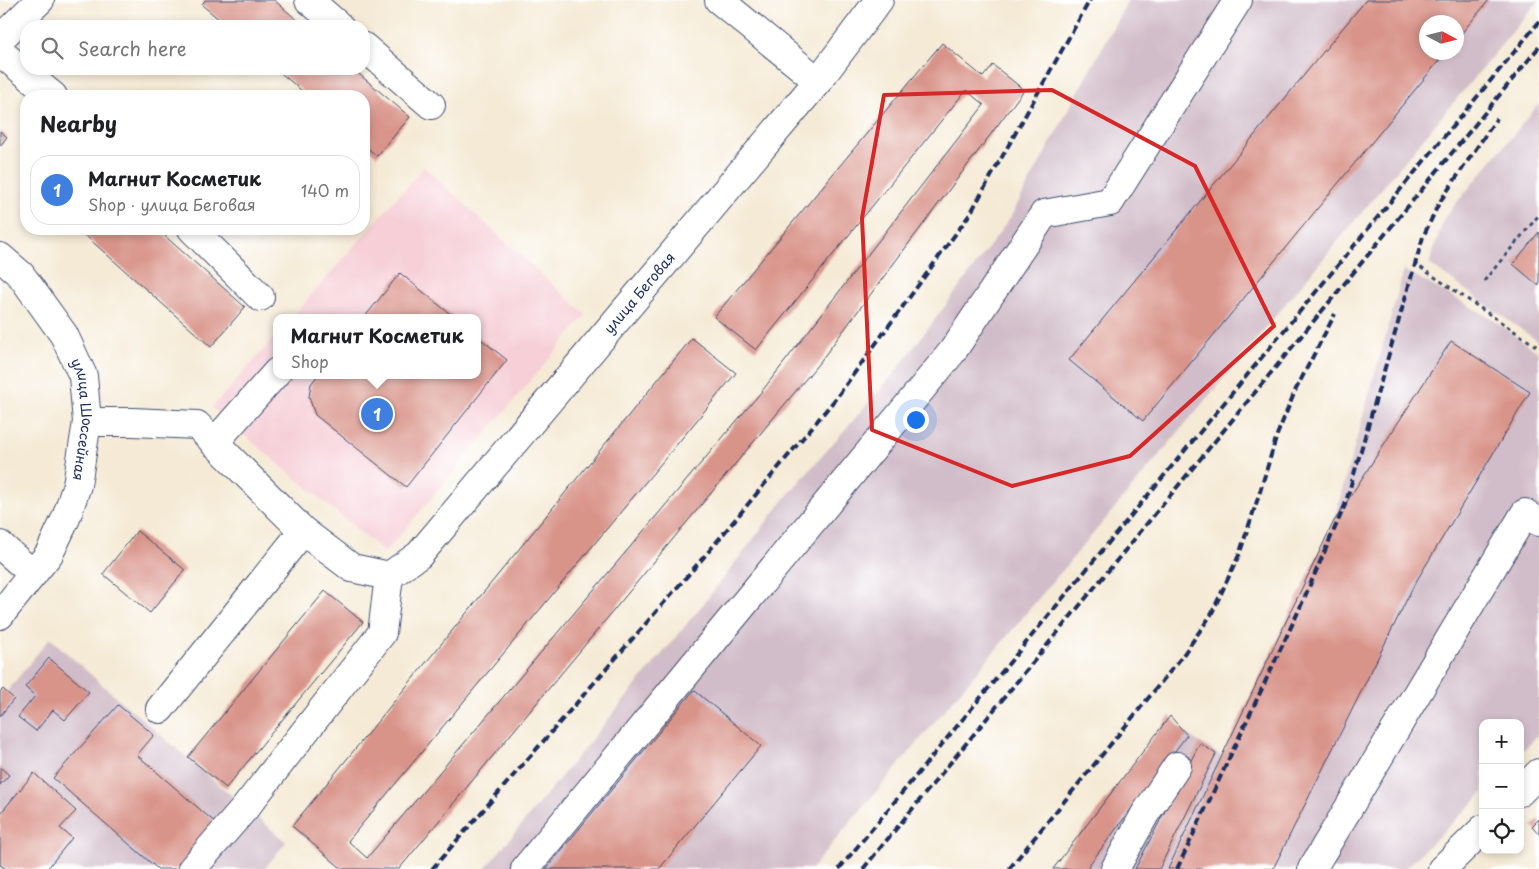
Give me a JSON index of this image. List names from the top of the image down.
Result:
{
  "streets": {
    "street": ["улица Беговая", "улица Шоссейная"]
  },
  "north": "right",
  "page": {
    "search": "Search here",
    "heading": "Nearby",
    "list": [
      {
        "mark": "1",
        "name": "Магнит Косметик",
        "note": "Shop · улица Беговая",
        "value": "140 m"
      }
    ],
    "popup": ["Магнит Косметик", "Shop"],
    "pins": "1",
    "map_buttons": ["+", "−"]
  }
}
